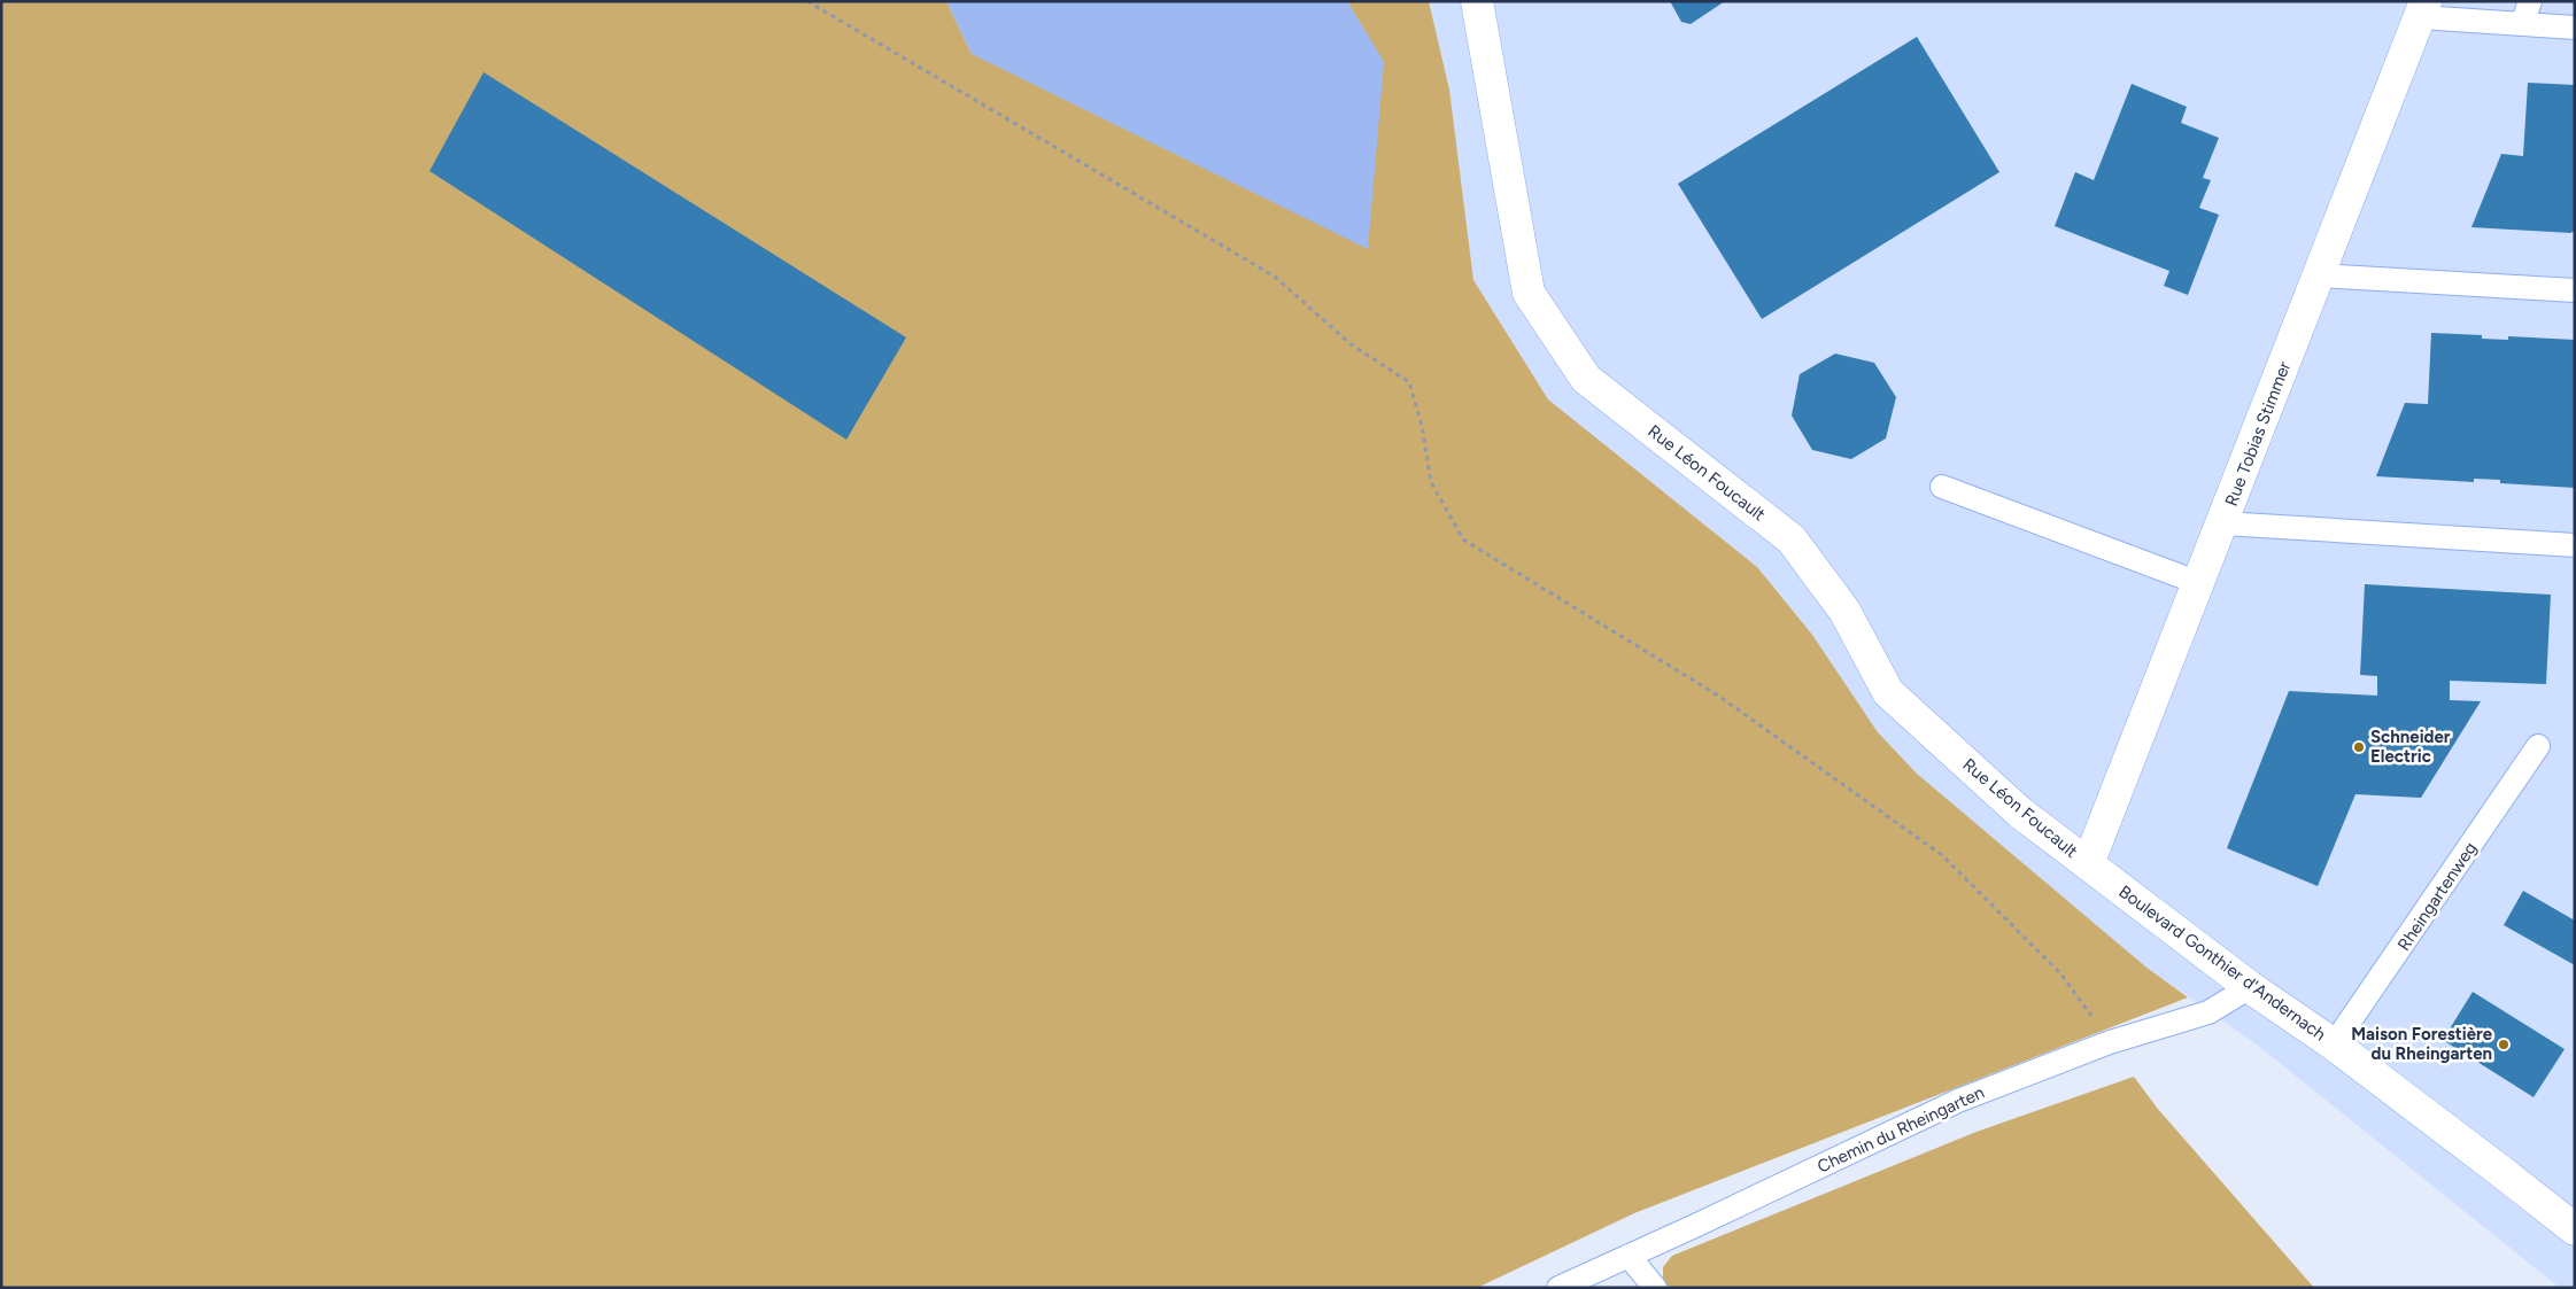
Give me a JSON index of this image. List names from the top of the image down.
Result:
{
  "streets": {
    "street": ["Rue Tobias Stimmer", "Rue Léon Foucault", "Boulevard Gonthier d'Andernach"],
    "lane": ["Rheingartenweg", "Chemin du Rheingarten"]
  },
  "crossings": [
    ["Rue Tobias Stimmer", "Rue Léon Foucault"],
    ["Rue Tobias Stimmer", "Boulevard Gonthier d'Andernach"],
    ["Rue Léon Foucault", "Boulevard Gonthier d'Andernach"],
    ["Rheingartenweg", "Boulevard Gonthier d'Andernach"],
    ["Boulevard Gonthier d'Andernach", "Chemin du Rheingarten"]
  ],
  "places": ["Schneider Electric", "Maison Forestière du Rheingarten"]
}
